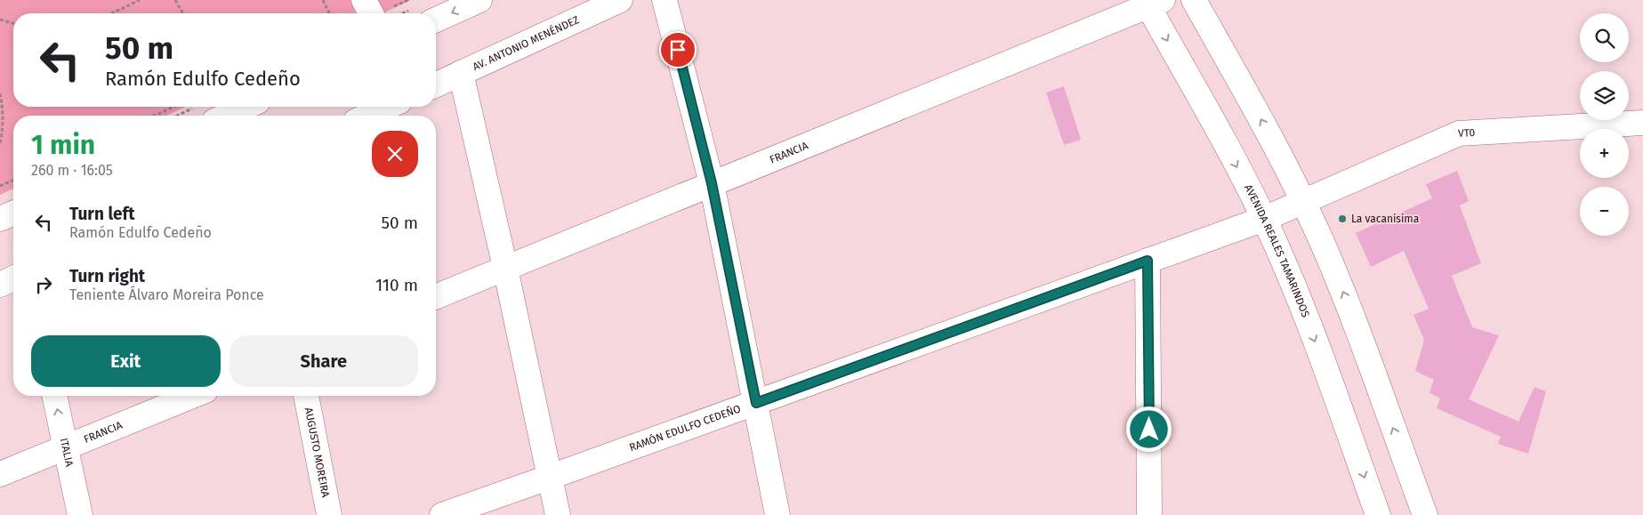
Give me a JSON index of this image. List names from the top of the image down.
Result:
{
  "streets": {
    "street": [
      "AV. ANTONIO MENÉNDEZ",
      "VT0",
      "FRANCIA",
      "AVENIDA REALES TAMARINDOS",
      "RAMÓN EDULFO CEDEÑO",
      "ITALIA",
      "AUGUSTO MOREIRA"
    ]
  },
  "crossings": [
    ["VT0", "RAMÓN EDULFO CEDEÑO"],
    ["FRANCIA", "AVENIDA REALES TAMARINDOS"],
    ["FRANCIA", "ITALIA"],
    ["AVENIDA REALES TAMARINDOS", "RAMÓN EDULFO CEDEÑO"]
  ],
  "one_way": ["ITALIA"],
  "places": ["La vacanisima"],
  "page": {
    "map_buttons": ["+", "−"],
    "turn": ["50 m", "Ramón Edulfo Cedeño"],
    "heading": ["1 min", "260 m · 16:05"],
    "list": [
      {
        "name": "Turn left",
        "note": "Ramón Edulfo Cedeño",
        "value": "50 m"
      },
      {
        "name": "Turn right",
        "note": "Teniente Álvaro Moreira Ponce",
        "value": "110 m"
      }
    ],
    "buttons": ["Exit", "Share"]
  }
}
